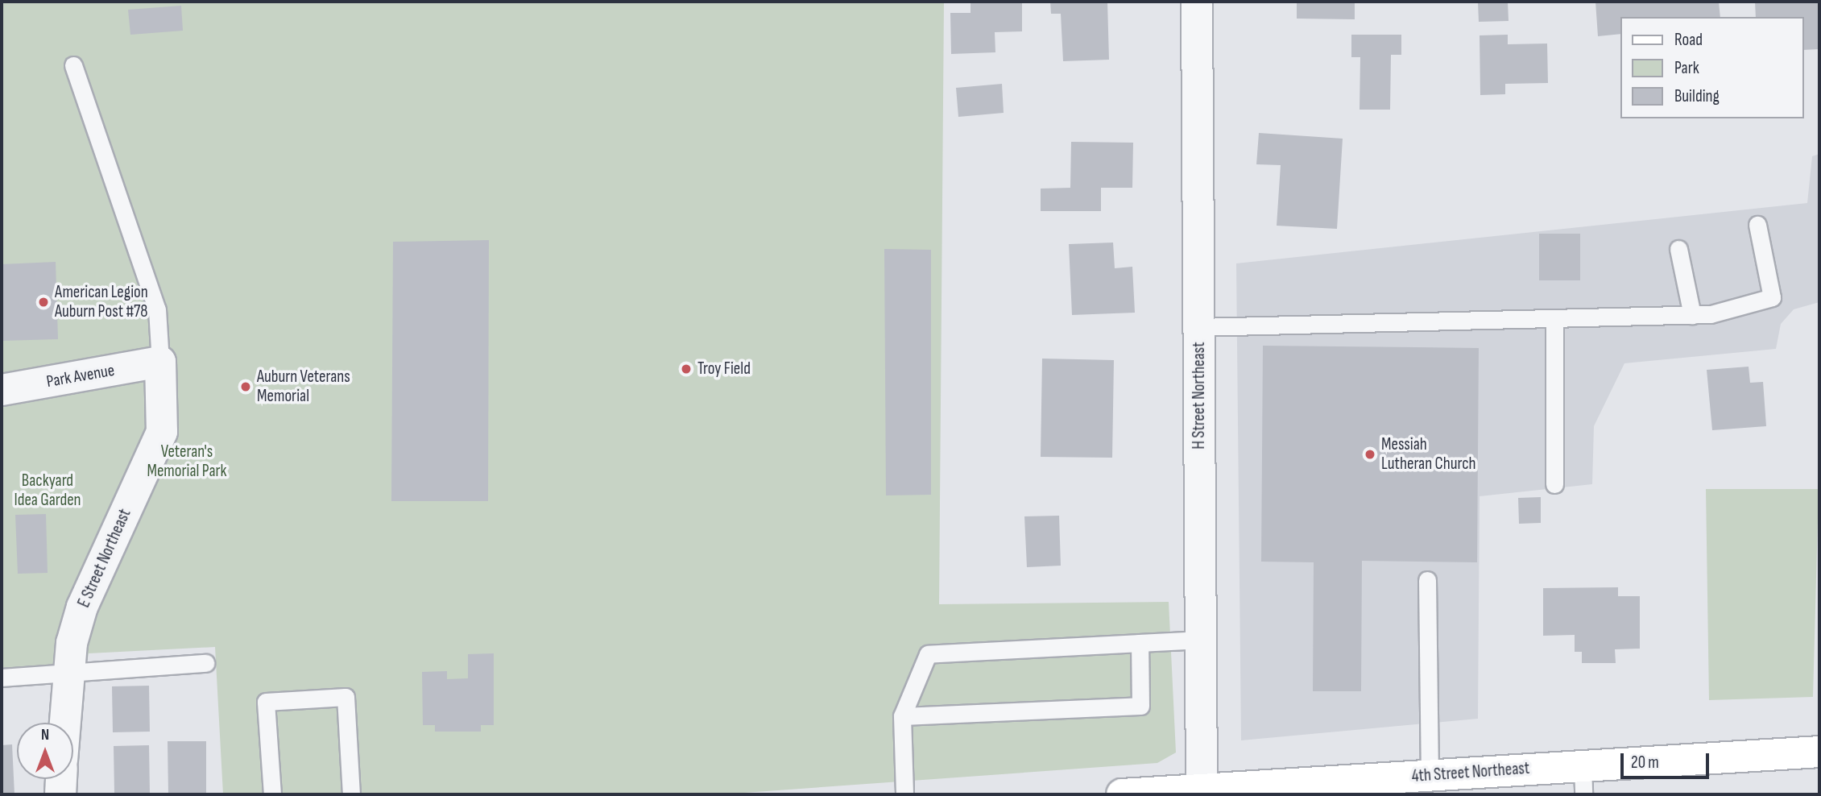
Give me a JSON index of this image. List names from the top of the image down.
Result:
{
  "streets": {
    "street": [
      "Park Avenue",
      "H Street Northeast",
      "E Street Northeast",
      "4th Street Northeast"
    ]
  },
  "crossings": [
    ["Park Avenue", "E Street Northeast"],
    ["H Street Northeast", "4th Street Northeast"]
  ],
  "parks": ["Veteran's Memorial Park", "Backyard Idea Garden"],
  "places": [
    "American Legion Auburn Post #78",
    "Troy Field",
    "Auburn Veterans Memorial",
    "Messiah Lutheran Church"
  ],
  "legend": ["Road", "Park", "Building"],
  "scale_bar": "20 m",
  "north": "top"
}
